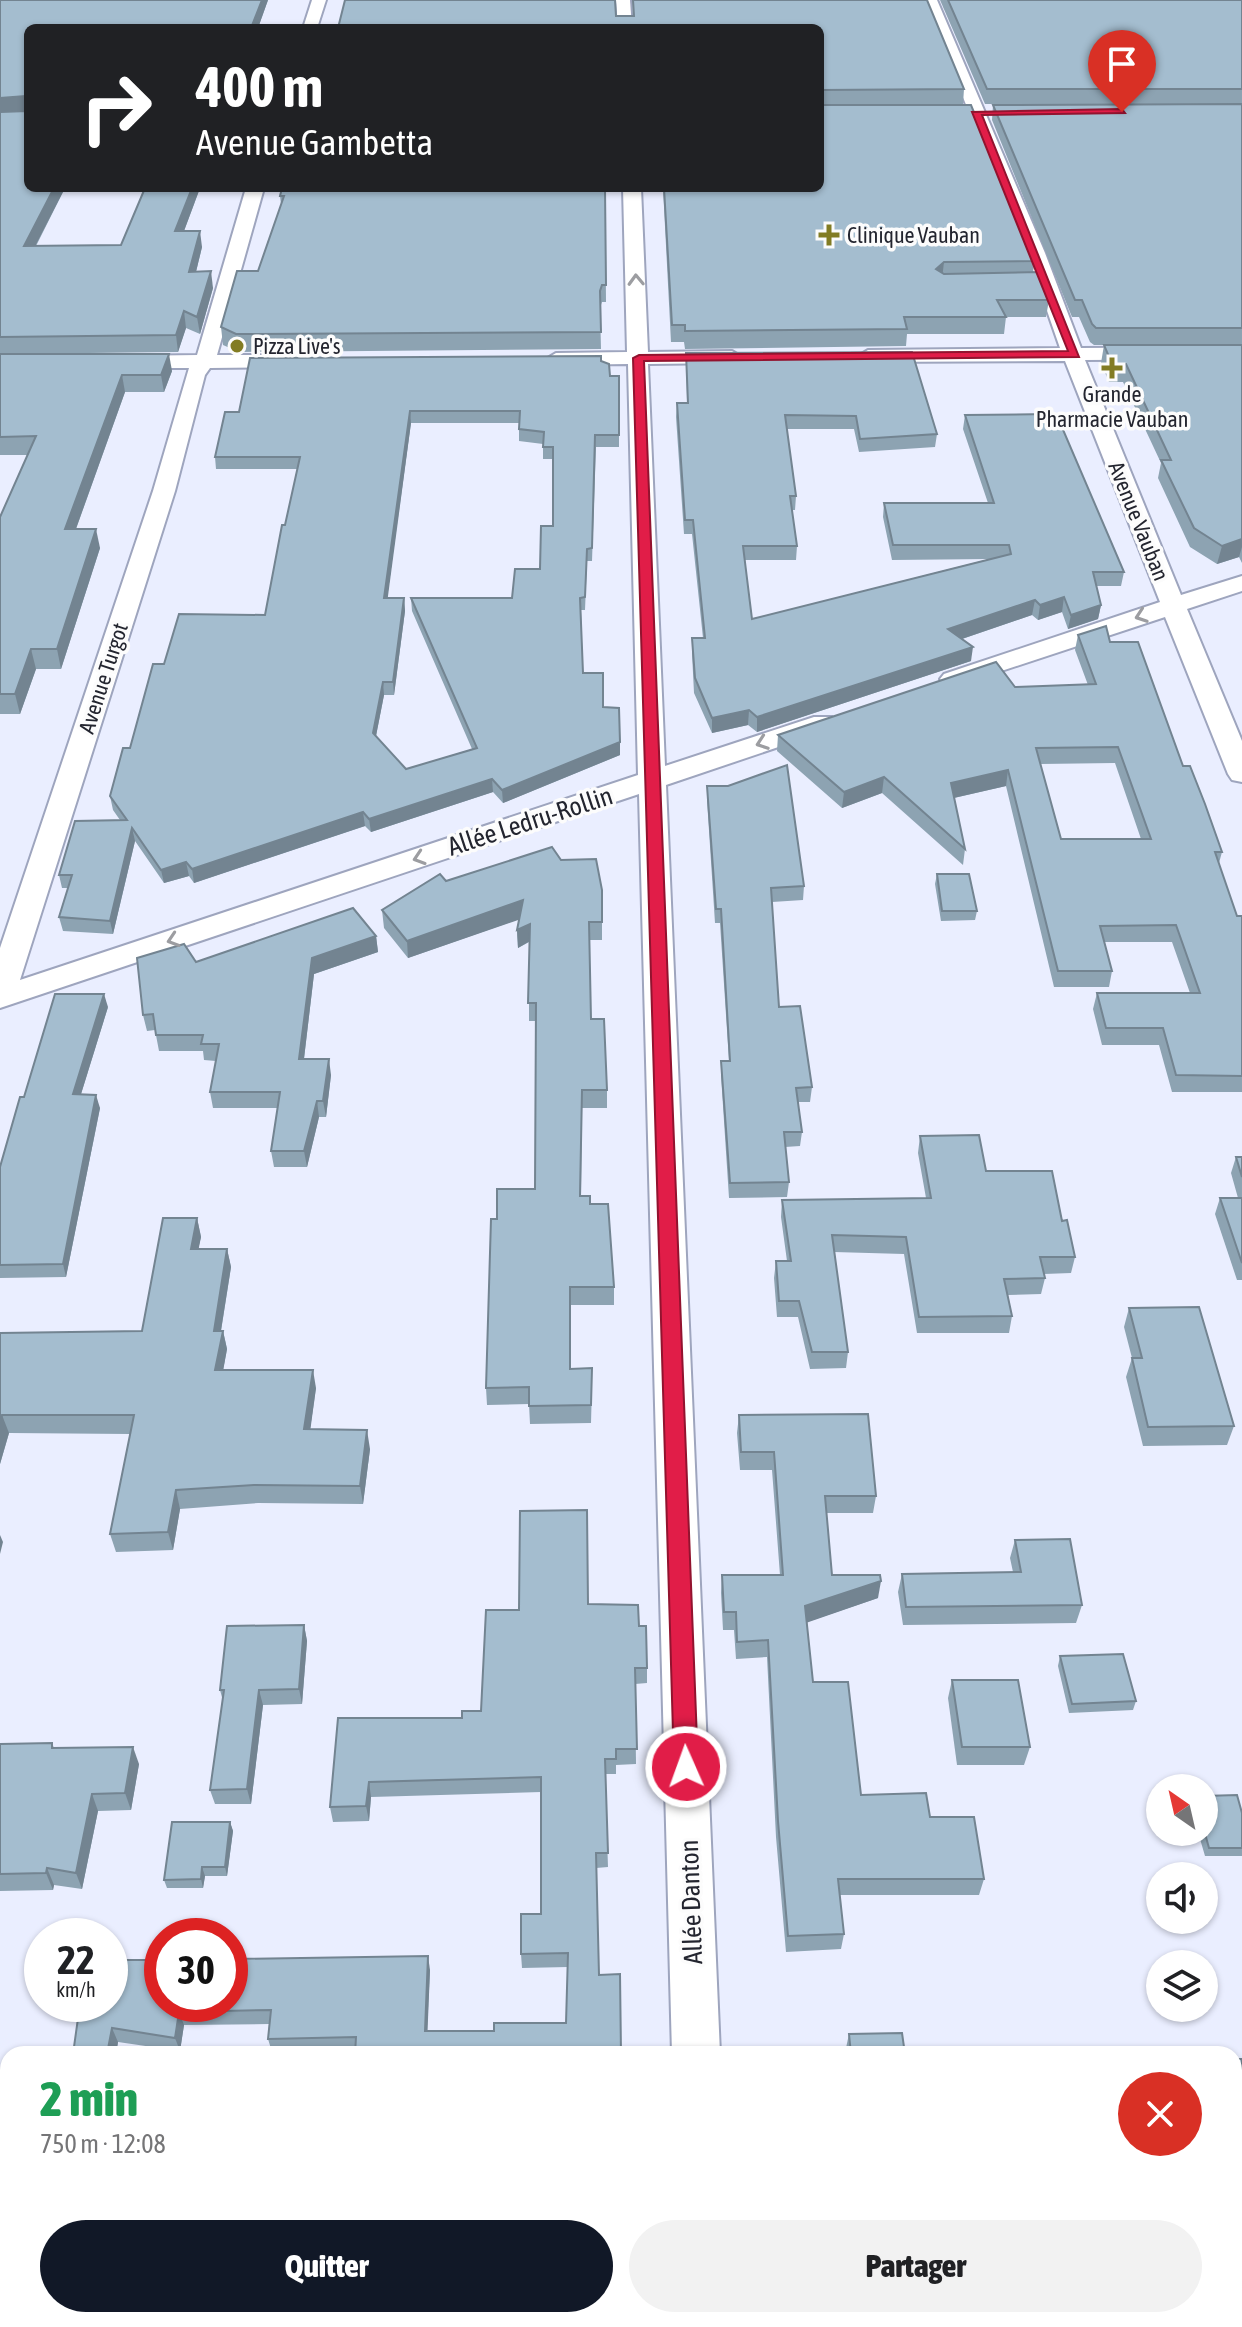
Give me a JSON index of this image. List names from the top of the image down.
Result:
{
  "streets": {
    "street": [
      "Avenue Vauban",
      "Avenue Turgot",
      "Allée Ledru-Rollin",
      "Allée Danton"
    ]
  },
  "crossings": [
    ["Avenue Turgot", "Allée Ledru-Rollin"],
    ["Allée Ledru-Rollin", "Allée Danton"]
  ],
  "one_way": ["Allée Ledru-Rollin"],
  "places": {
    "health": ["Clinique Vauban", "Grande Pharmacie Vauban"],
    "other": ["Pizza Live's"]
  },
  "north": "top left",
  "page": {
    "turn": ["400 m", "Avenue Gambetta"],
    "speed": "22 km/h",
    "limit": "30",
    "heading": ["2 min", "750 m · 12:08"],
    "buttons": ["Quitter", "Partager"]
  }
}
